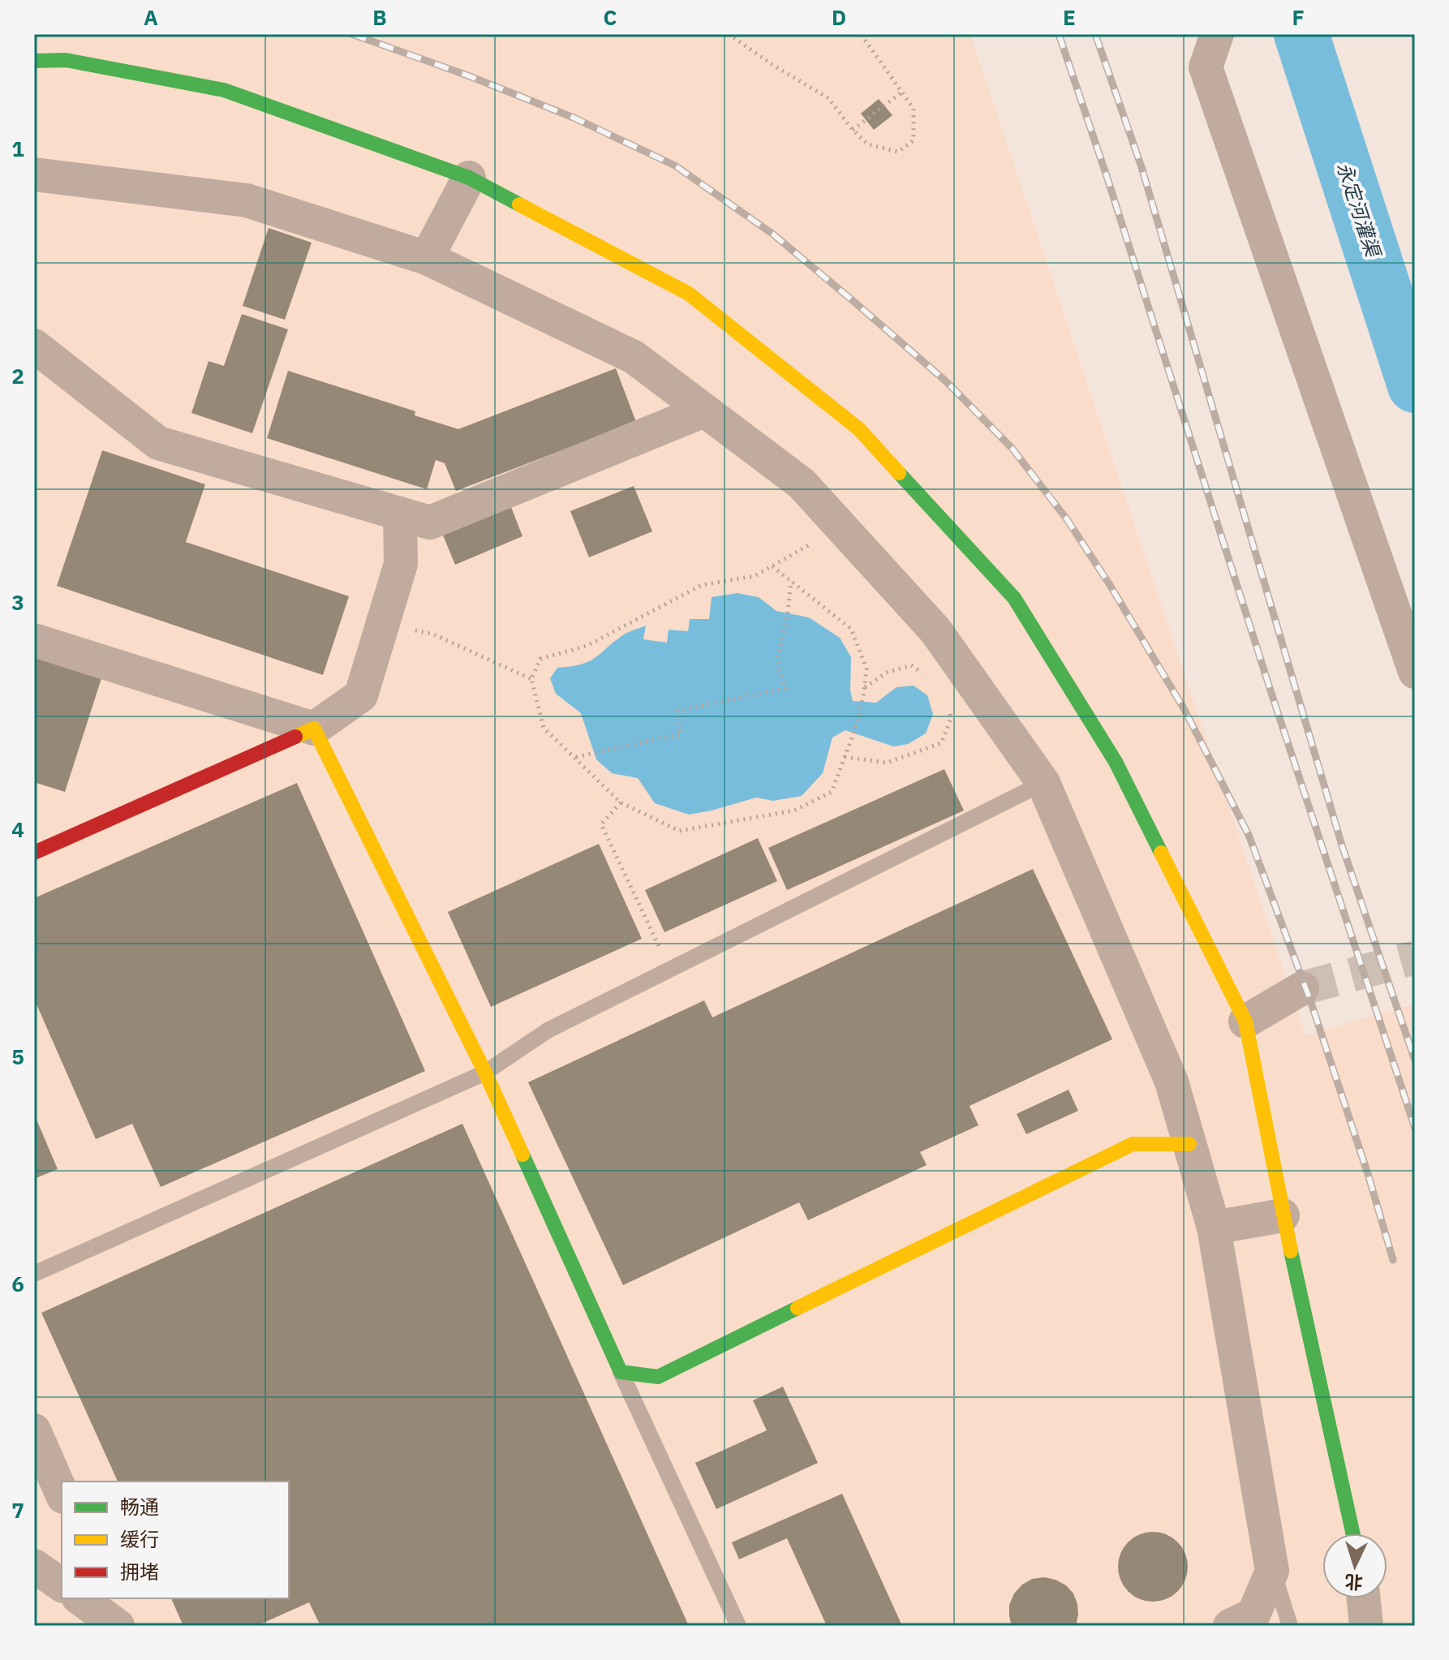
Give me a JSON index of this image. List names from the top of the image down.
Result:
{
  "water": ["永定河灌渠"],
  "legend": ["畅通", "缓行", "拥堵"],
  "north": "bottom",
  "grid": {
    "columns": [
      "A",
      "B",
      "C",
      "D",
      "E",
      "F"
    ],
    "rows": [
      "1",
      "2",
      "3",
      "4",
      "5",
      "6",
      "7"
    ]
  }
}
